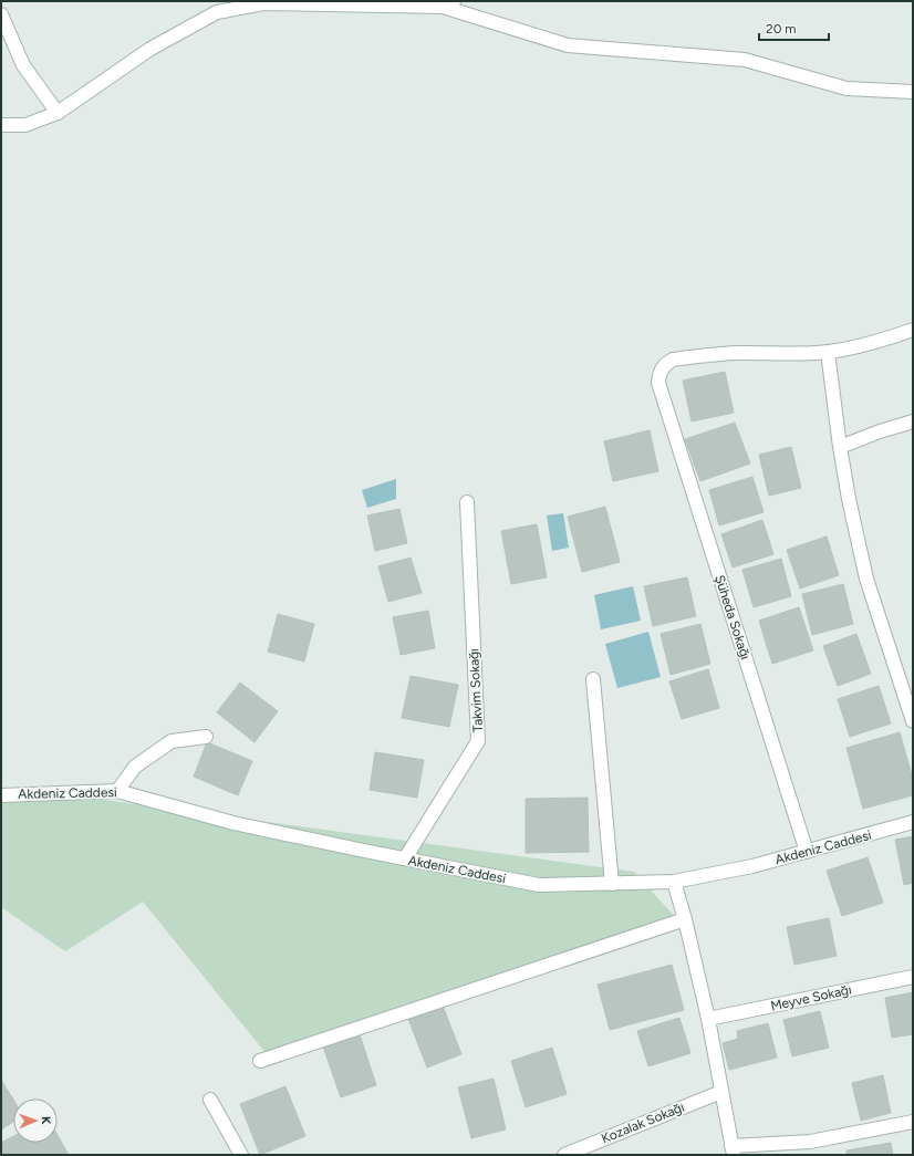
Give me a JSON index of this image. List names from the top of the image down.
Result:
{
  "streets": {
    "street": [
      "Şüheda Sokağı",
      "Takvim Sokağı",
      "Akdeniz Caddesi",
      "Meyve Sokağı",
      "Kozalak Sokağı"
    ]
  },
  "crossings": [
    ["Şüheda Sokağı", "Akdeniz Caddesi"],
    ["Takvim Sokağı", "Akdeniz Caddesi"]
  ],
  "scale_bar": "20 m",
  "north": "right"
}
